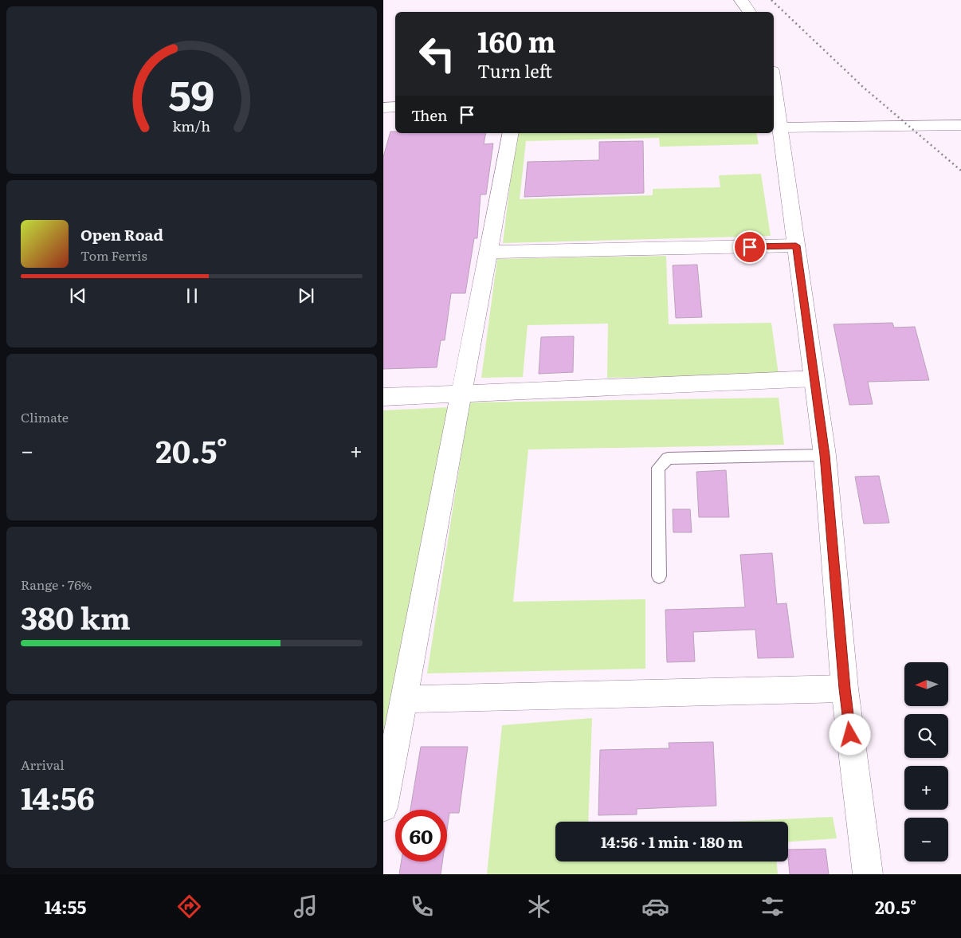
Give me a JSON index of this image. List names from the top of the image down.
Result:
{
  "north": "left",
  "page": {
    "turn": ["160 m", "Turn left"],
    "then": "Then",
    "song": ["Open Road", "Tom Ferris"],
    "tile": [
      "Climate",
      ["Range · 76%", "380 km"],
      ["Arrival", "14:56"]
    ],
    "heat": ["−", "20.5°", "+"],
    "map_buttons": ["+", "−"],
    "limit": "60",
    "trip": "14:56 · 1 min · 180 m",
    "tabs": ["14:55", "20.5°"],
    "gauge": ["59", "km/h"]
  }
}
